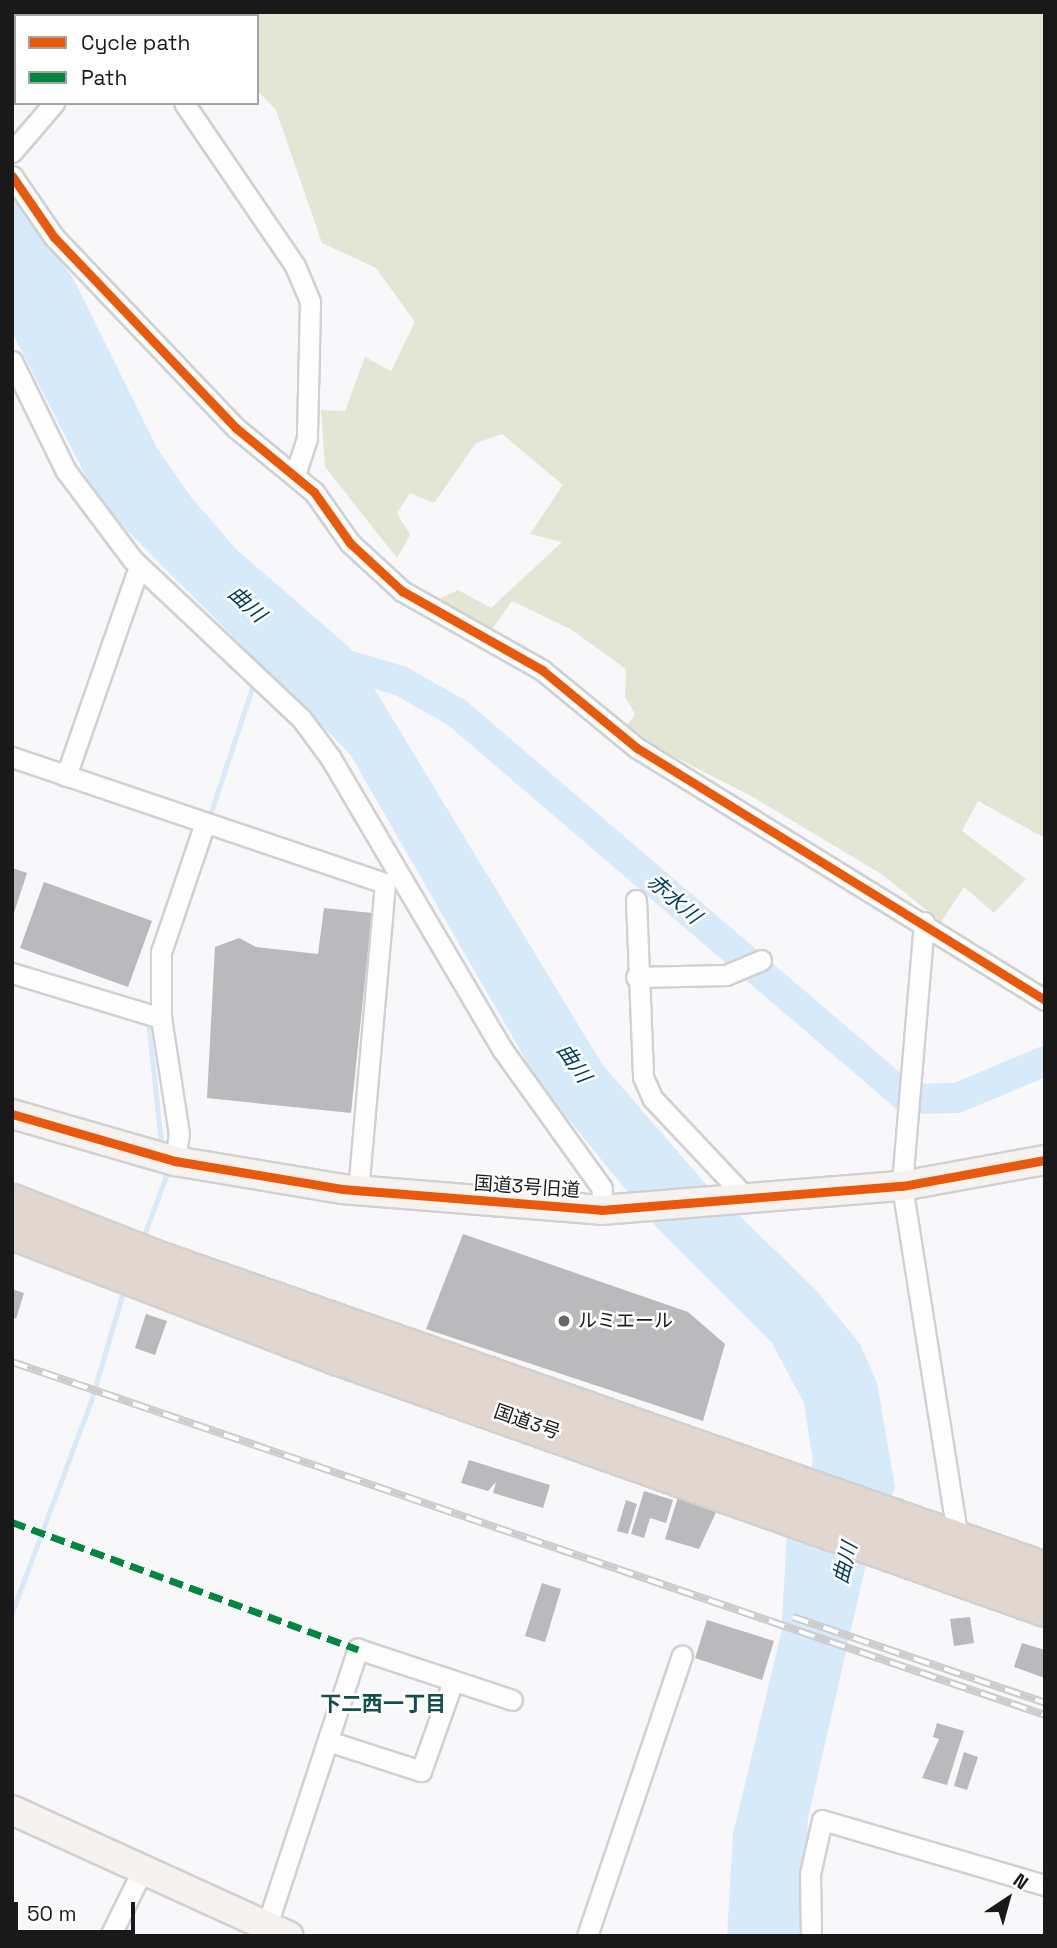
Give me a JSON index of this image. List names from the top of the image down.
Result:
{
  "streets": {
    "highway": ["国道3号"],
    "street": ["国道3号旧道"]
  },
  "districts": ["下二西一丁目"],
  "water": ["曲川", "赤水川"],
  "places": ["ルミエール"],
  "legend": ["Cycle path", "Path"],
  "scale_bar": "50 m",
  "north": "top right"
}
